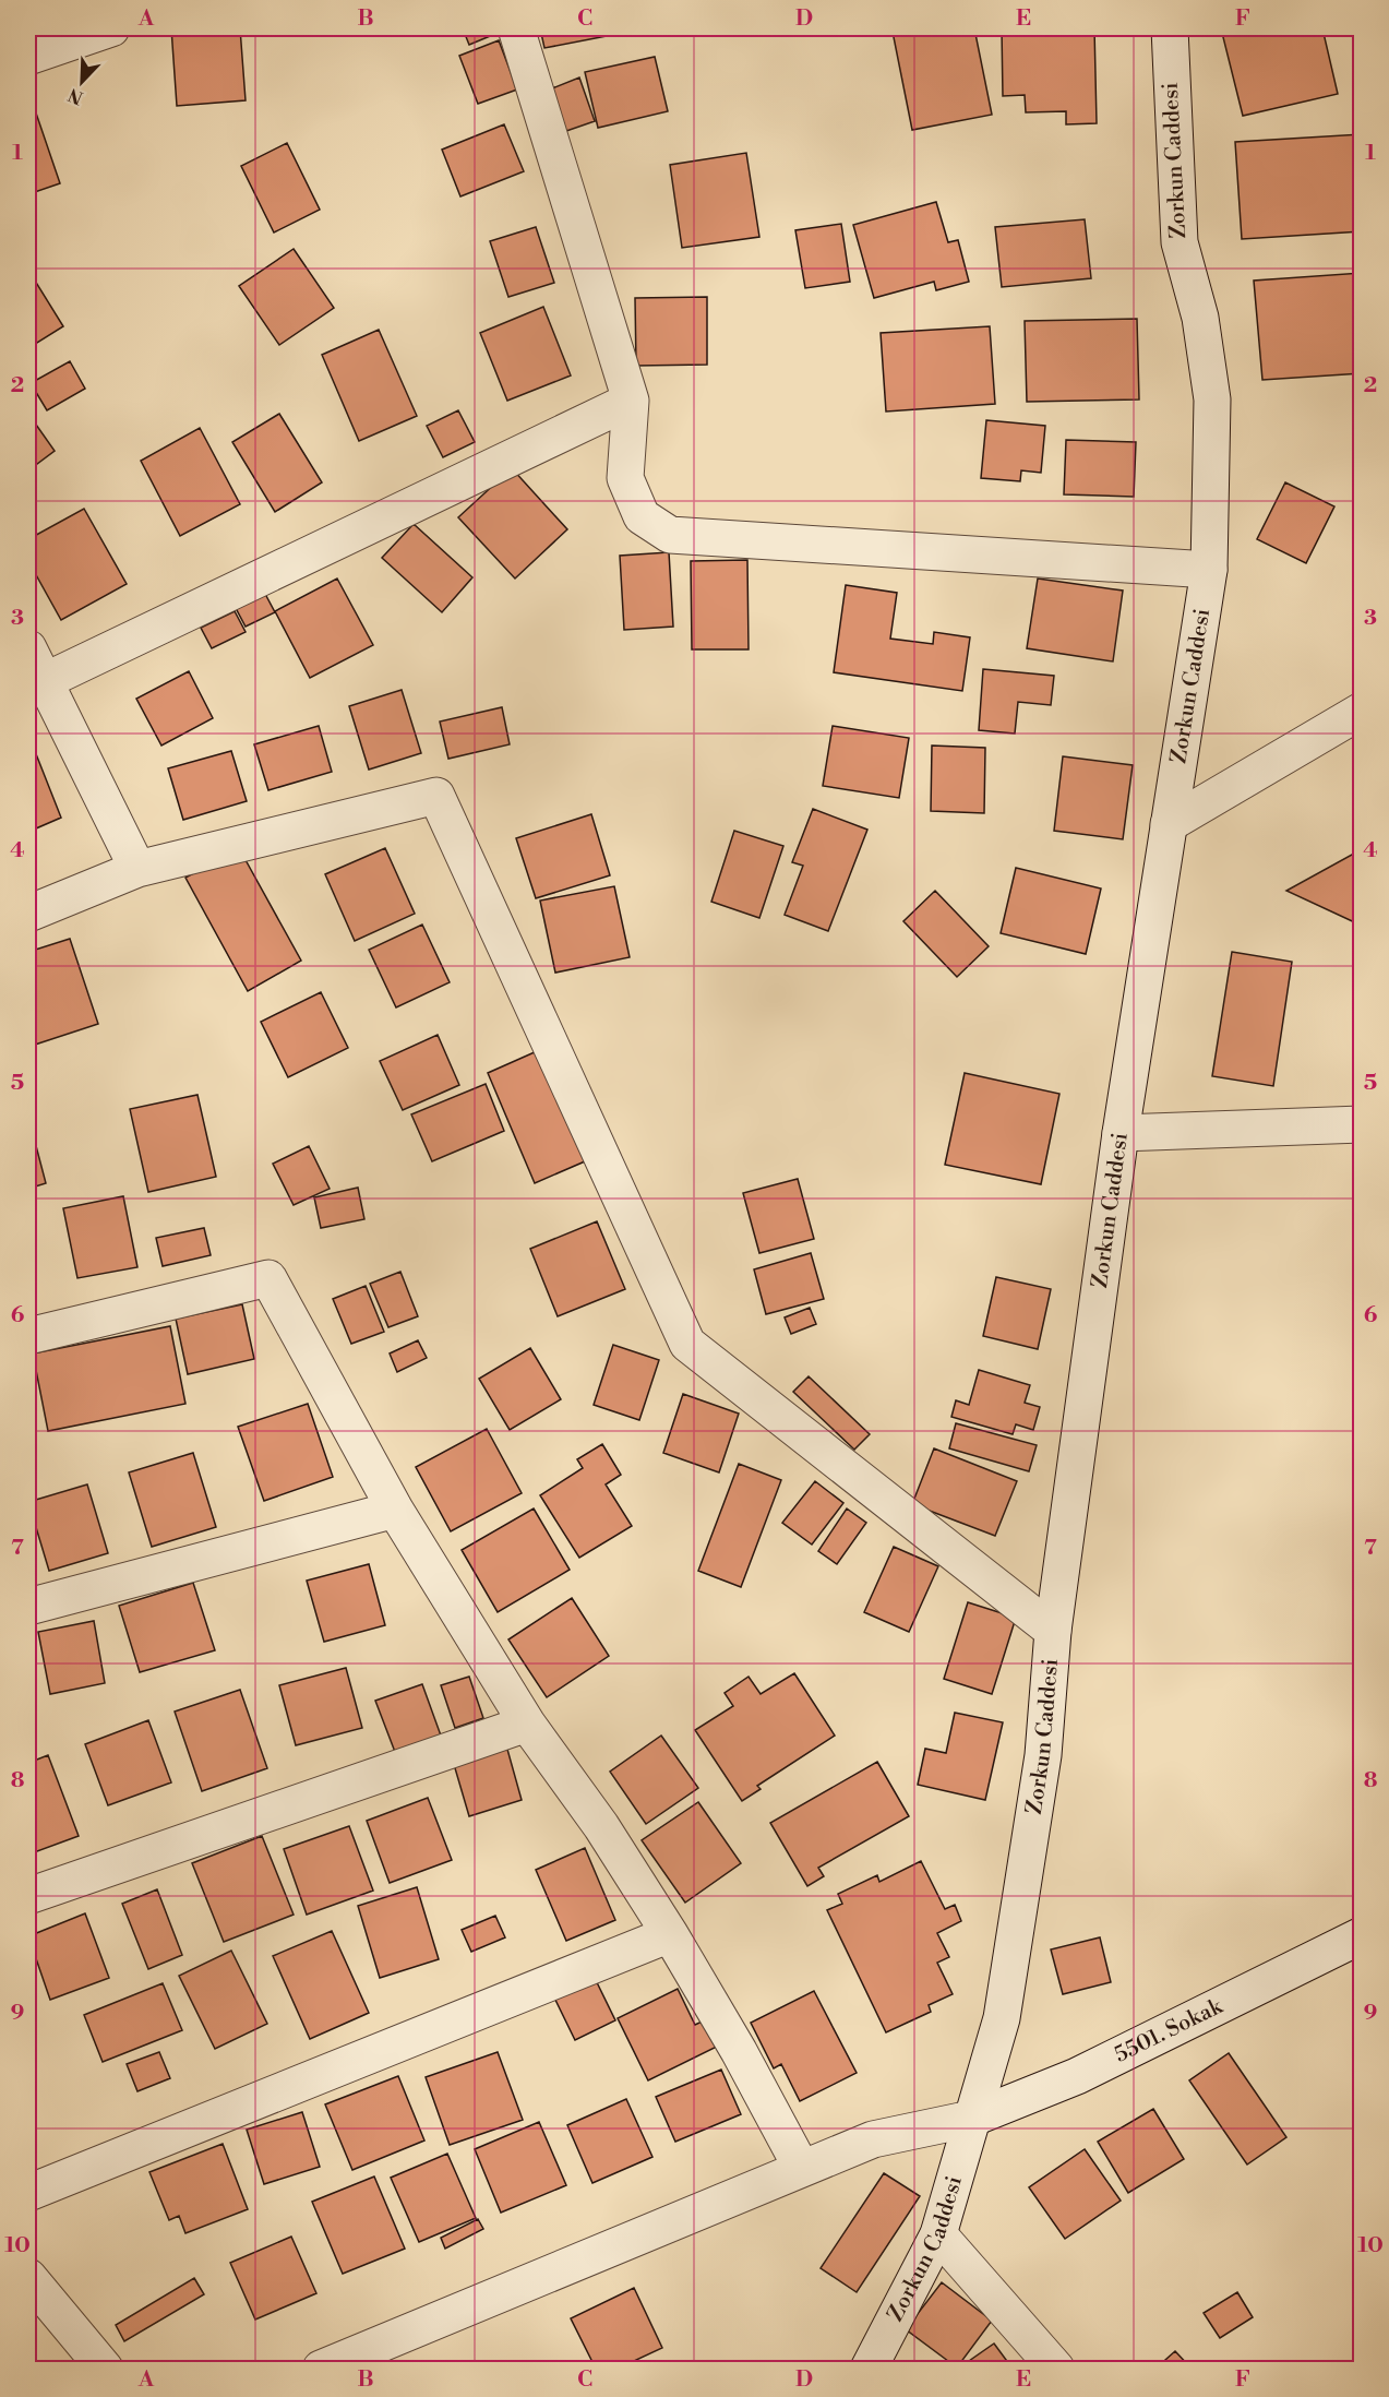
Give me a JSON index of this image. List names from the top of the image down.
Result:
{
  "streets": {
    "street": ["Zorkun Caddesi", "5501. Sokak"]
  },
  "crossings": [
    ["Zorkun Caddesi", "5501. Sokak"]
  ],
  "north": "bottom left",
  "grid": {
    "columns": [
      "A",
      "B",
      "C",
      "D",
      "E",
      "F"
    ],
    "rows": [
      "1",
      "2",
      "3",
      "4",
      "5",
      "6",
      "7",
      "8",
      "9",
      "10"
    ]
  }
}
